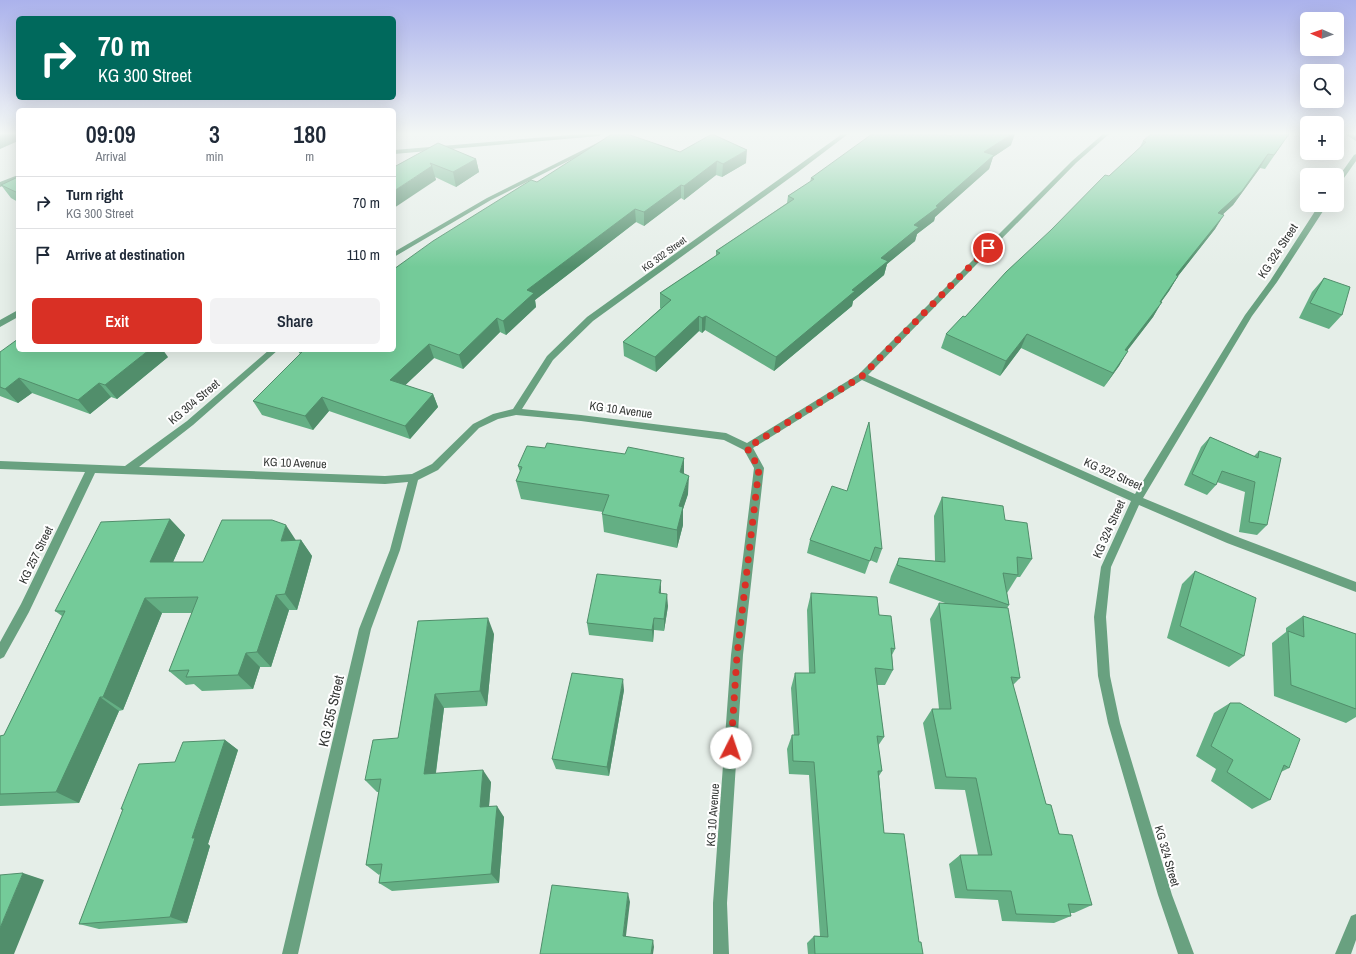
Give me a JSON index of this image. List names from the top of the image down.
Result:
{
  "streets": {
    "street": [
      "KG 324 Street",
      "KG 302 Street",
      "KG 304 Street",
      "KG 10 Avenue",
      "KG 322 Street",
      "KG 257 Street",
      "KG 255 Street"
    ]
  },
  "crossings": [
    ["KG 324 Street", "KG 322 Street"],
    ["KG 302 Street", "KG 10 Avenue"],
    ["KG 304 Street", "KG 10 Avenue"],
    ["KG 10 Avenue", "KG 257 Street"],
    ["KG 10 Avenue", "KG 255 Street"]
  ],
  "north": "left",
  "page": {
    "map_buttons": ["+", "−"],
    "turn": ["70 m", "KG 300 Street"],
    "eta": [
      "09:09",
      "Arrival",
      "3",
      "min",
      "180",
      "m"
    ],
    "list": [
      {
        "name": "Turn right",
        "note": "KG 300 Street",
        "value": "70 m"
      },
      {
        "name": "Arrive at destination",
        "value": "110 m"
      }
    ],
    "buttons": ["Exit", "Share"]
  }
}
